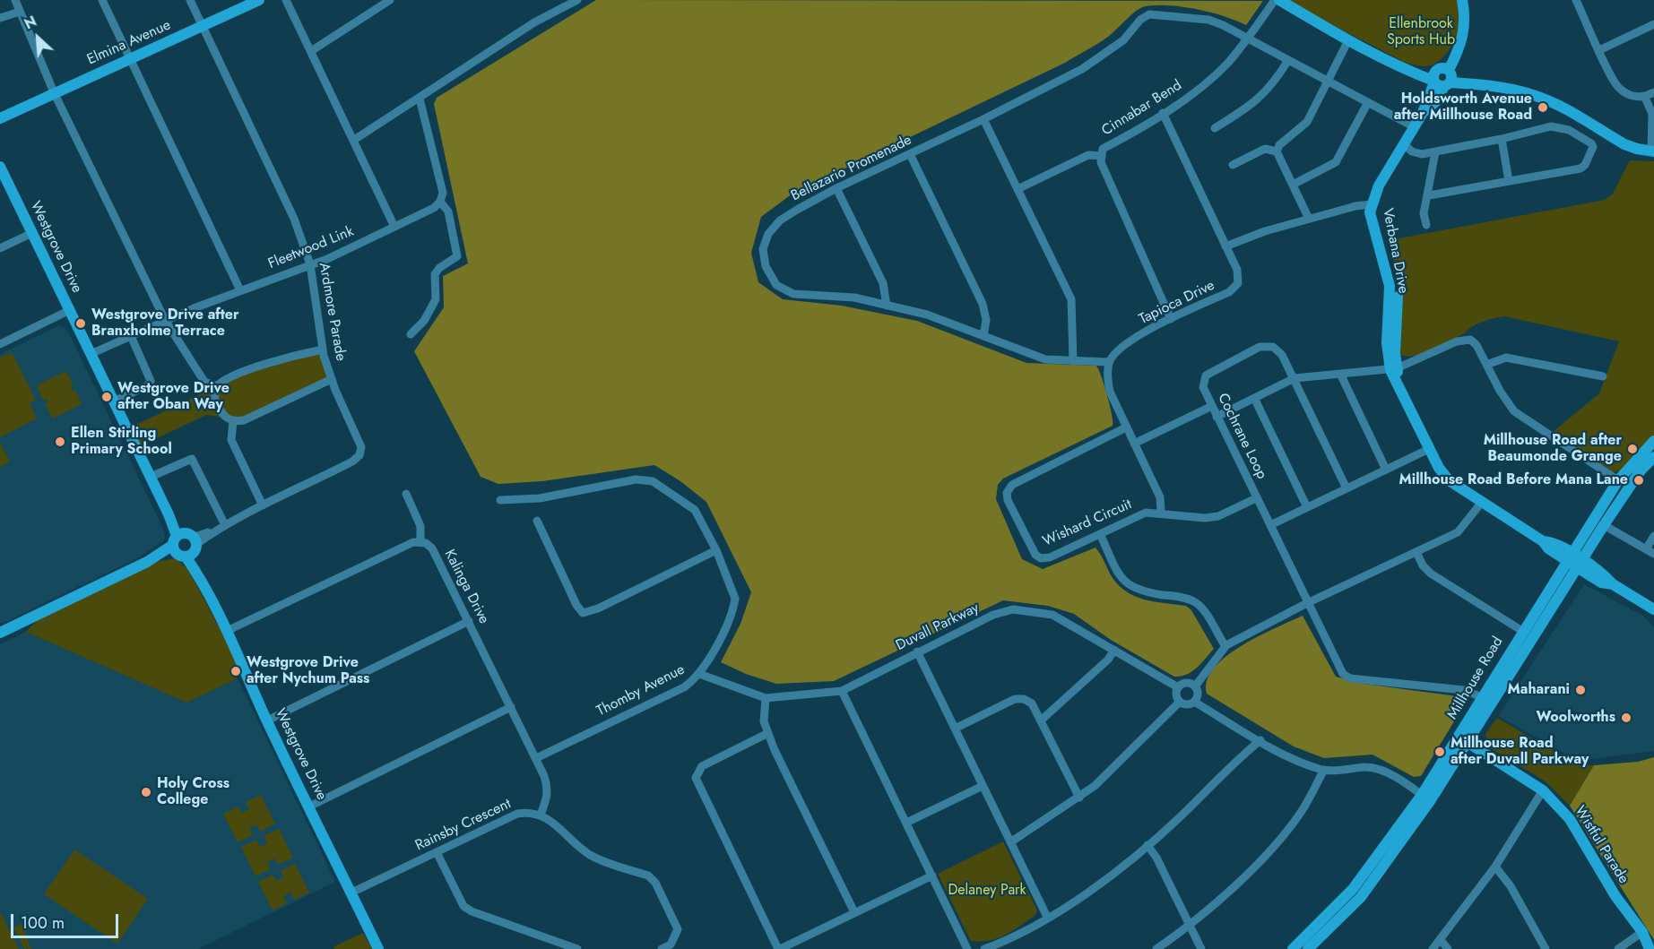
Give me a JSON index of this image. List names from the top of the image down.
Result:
{
  "streets": {
    "street": [
      "Elmina Avenue",
      "Cinnabar Bend",
      "Bellazario Promenade",
      "Westgrove Drive",
      "Fleetwood Link",
      "Verbana Drive",
      "Tapioca Drive",
      "Ardmore Parade",
      "Cochrane Loop",
      "Wishard Circuit",
      "Kalinga Drive",
      "Duvall Parkway",
      "Millhouse Road",
      "Thomby Avenue",
      "Rainsby Crescent",
      "Wistful Parade"
    ]
  },
  "crossings": [
    ["Elmina Avenue", "Ardmore Parade"],
    ["Cinnabar Bend", "Bellazario Promenade"],
    ["Cinnabar Bend", "Tapioca Drive"],
    ["Bellazario Promenade", "Verbana Drive"],
    ["Bellazario Promenade", "Tapioca Drive"],
    ["Westgrove Drive", "Fleetwood Link"],
    ["Westgrove Drive", "Ardmore Parade"],
    ["Westgrove Drive", "Rainsby Crescent"],
    ["Fleetwood Link", "Ardmore Parade"],
    ["Verbana Drive", "Millhouse Road"],
    ["Cochrane Loop", "Wishard Circuit"],
    ["Cochrane Loop", "Millhouse Road"],
    ["Kalinga Drive", "Thomby Avenue"],
    ["Kalinga Drive", "Rainsby Crescent"],
    ["Duvall Parkway", "Thomby Avenue"],
    ["Millhouse Road", "Wistful Parade"]
  ],
  "parks": ["Ellenbrook Sports Hub", "Delaney Park"],
  "places": [
    "Holdsworth Avenue after Millhouse Road",
    "Westgrove Drive after Branxholme Terrace",
    "Westgrove Drive after Oban Way",
    "Ellen Stirling Primary School",
    "Millhouse Road after Beaumonde Grange",
    "Millhouse Road Before Mana Lane",
    "Westgrove Drive after Nychum Pass",
    "Maharani",
    "Woolworths",
    "Millhouse Road after Duvall Parkway",
    "Holy Cross College"
  ],
  "scale_bar": "100 m",
  "north": "top left"
}
